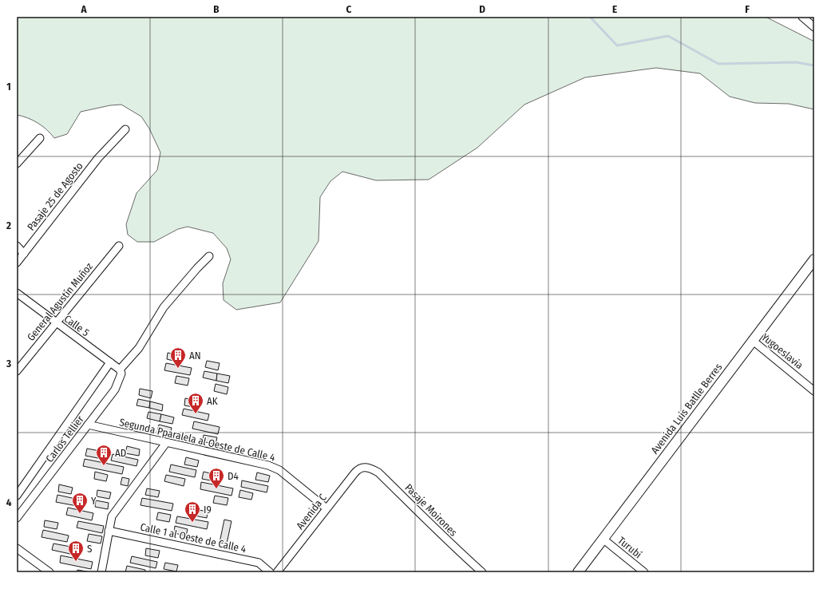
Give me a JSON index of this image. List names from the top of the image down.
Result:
{
  "streets": {
    "main road": ["Avenida Luis Batlle Berres"],
    "street": [
      "Pasaje 25 de Agosto",
      "General Agustín Muñoz",
      "Calle 5",
      "Yugoeslavia",
      "Carlos Tellier",
      "Segunda Pparalela al Oeste de Calle 4",
      "Pasaje Moirones",
      "Avenida C",
      "Calle 1 al Oeste de Calle 4",
      "Turubí"
    ]
  },
  "crossings": [
    ["General Agustín Muñoz", "Calle 5"],
    ["Calle 5", "Carlos Tellier"],
    ["Yugoeslavia", "Avenida Luis Batlle Berres"],
    ["Avenida Luis Batlle Berres", "Turubí"],
    ["Carlos Tellier", "Segunda Pparalela al Oeste de Calle 4"],
    ["Segunda Pparalela al Oeste de Calle 4", "Avenida C"],
    ["Pasaje Moirones", "Avenida C"]
  ],
  "places": {
    "building": [
      "AN",
      "AK",
      "AD",
      "D4",
      "Y",
      "I9",
      "S"
    ]
  },
  "grid": {
    "columns": [
      "A",
      "B",
      "C",
      "D",
      "E",
      "F"
    ],
    "rows": [
      "1",
      "2",
      "3",
      "4"
    ]
  }
}
